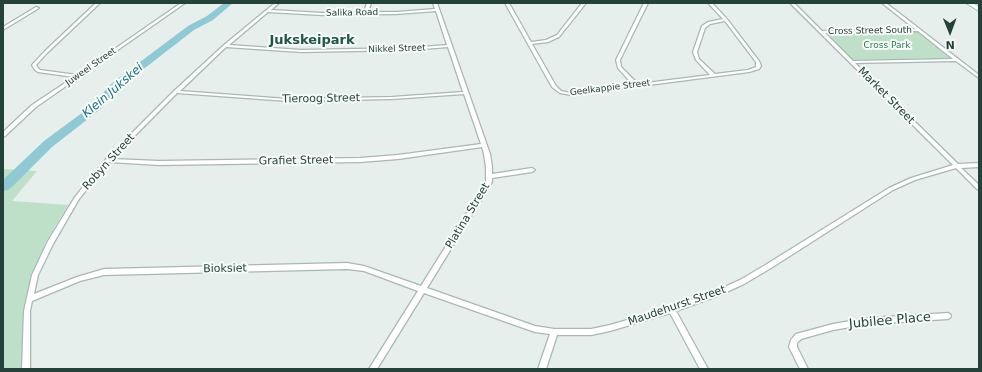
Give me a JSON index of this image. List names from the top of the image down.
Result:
{
  "streets": {
    "street": [
      "Salika Road",
      "Cross Street South",
      "Nikkel Street",
      "Juweel Street",
      "Geelkappie Street",
      "Market Street",
      "Tieroog Street",
      "Grafiet Street",
      "Robyn Street",
      "Platina Street",
      "Bioksiet",
      "Maudehurst Street",
      "Jubilee Place"
    ]
  },
  "crossings": [
    ["Salika Road", "Robyn Street"],
    ["Salika Road", "Platina Street"],
    ["Cross Street South", "Market Street"],
    ["Nikkel Street", "Robyn Street"],
    ["Nikkel Street", "Platina Street"],
    ["Market Street", "Maudehurst Street"],
    ["Tieroog Street", "Robyn Street"],
    ["Tieroog Street", "Platina Street"],
    ["Grafiet Street", "Robyn Street"],
    ["Grafiet Street", "Platina Street"],
    ["Robyn Street", "Bioksiet"],
    ["Platina Street", "Bioksiet"],
    ["Platina Street", "Maudehurst Street"],
    ["Bioksiet", "Maudehurst Street"]
  ],
  "districts": ["Jukskeipark"],
  "water": ["Klein Jukskei"],
  "parks": ["Cross Park"],
  "north": "bottom"
}
